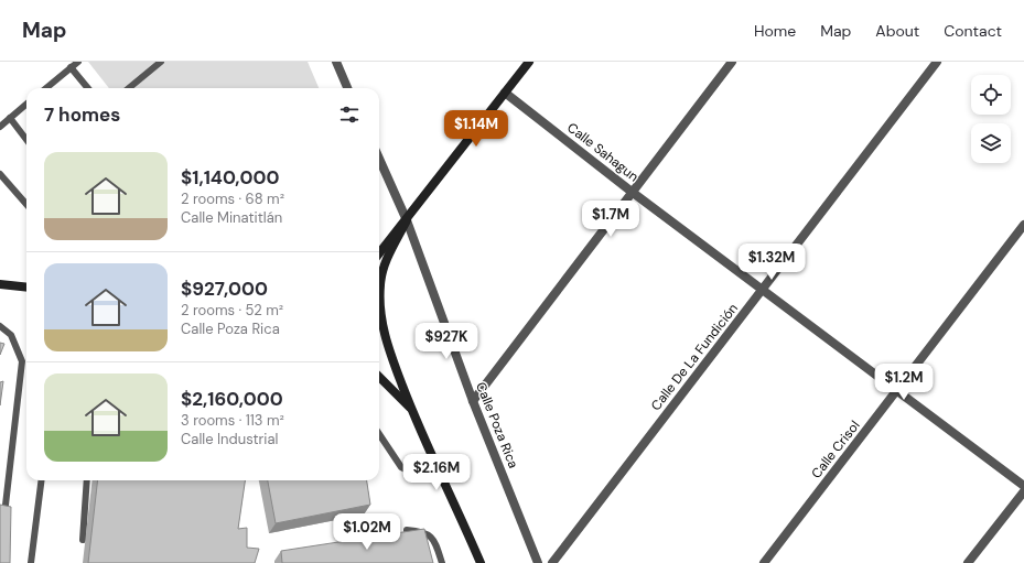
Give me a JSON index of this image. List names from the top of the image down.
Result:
{
  "streets": {
    "street": [
      "Calle Sahagun",
      "Calle De La Fundición",
      "Calle Poza Rica",
      "Calle Crisol"
    ]
  },
  "crossings": [
    ["Calle Sahagun", "Calle De La Fundición"],
    ["Calle Sahagun", "Calle Crisol"]
  ],
  "page": {
    "header": "Map",
    "nav": [
      "Home",
      "Map",
      "About",
      "Contact"
    ],
    "heading": "7 homes",
    "price": [
      "$1.14M",
      "$1.7M",
      "$1.32M",
      "$927K",
      "$1.2M",
      "$2.16M",
      "$1.02M"
    ],
    "list": [
      {
        "name": "$1,140,000",
        "note": "2 rooms · 68 m² · Calle Minatitlán"
      },
      {
        "name": "$927,000",
        "note": "2 rooms · 52 m² · Calle Poza Rica"
      },
      {
        "name": "$2,160,000",
        "note": "3 rooms · 113 m² · Calle Industrial"
      }
    ]
  }
}
